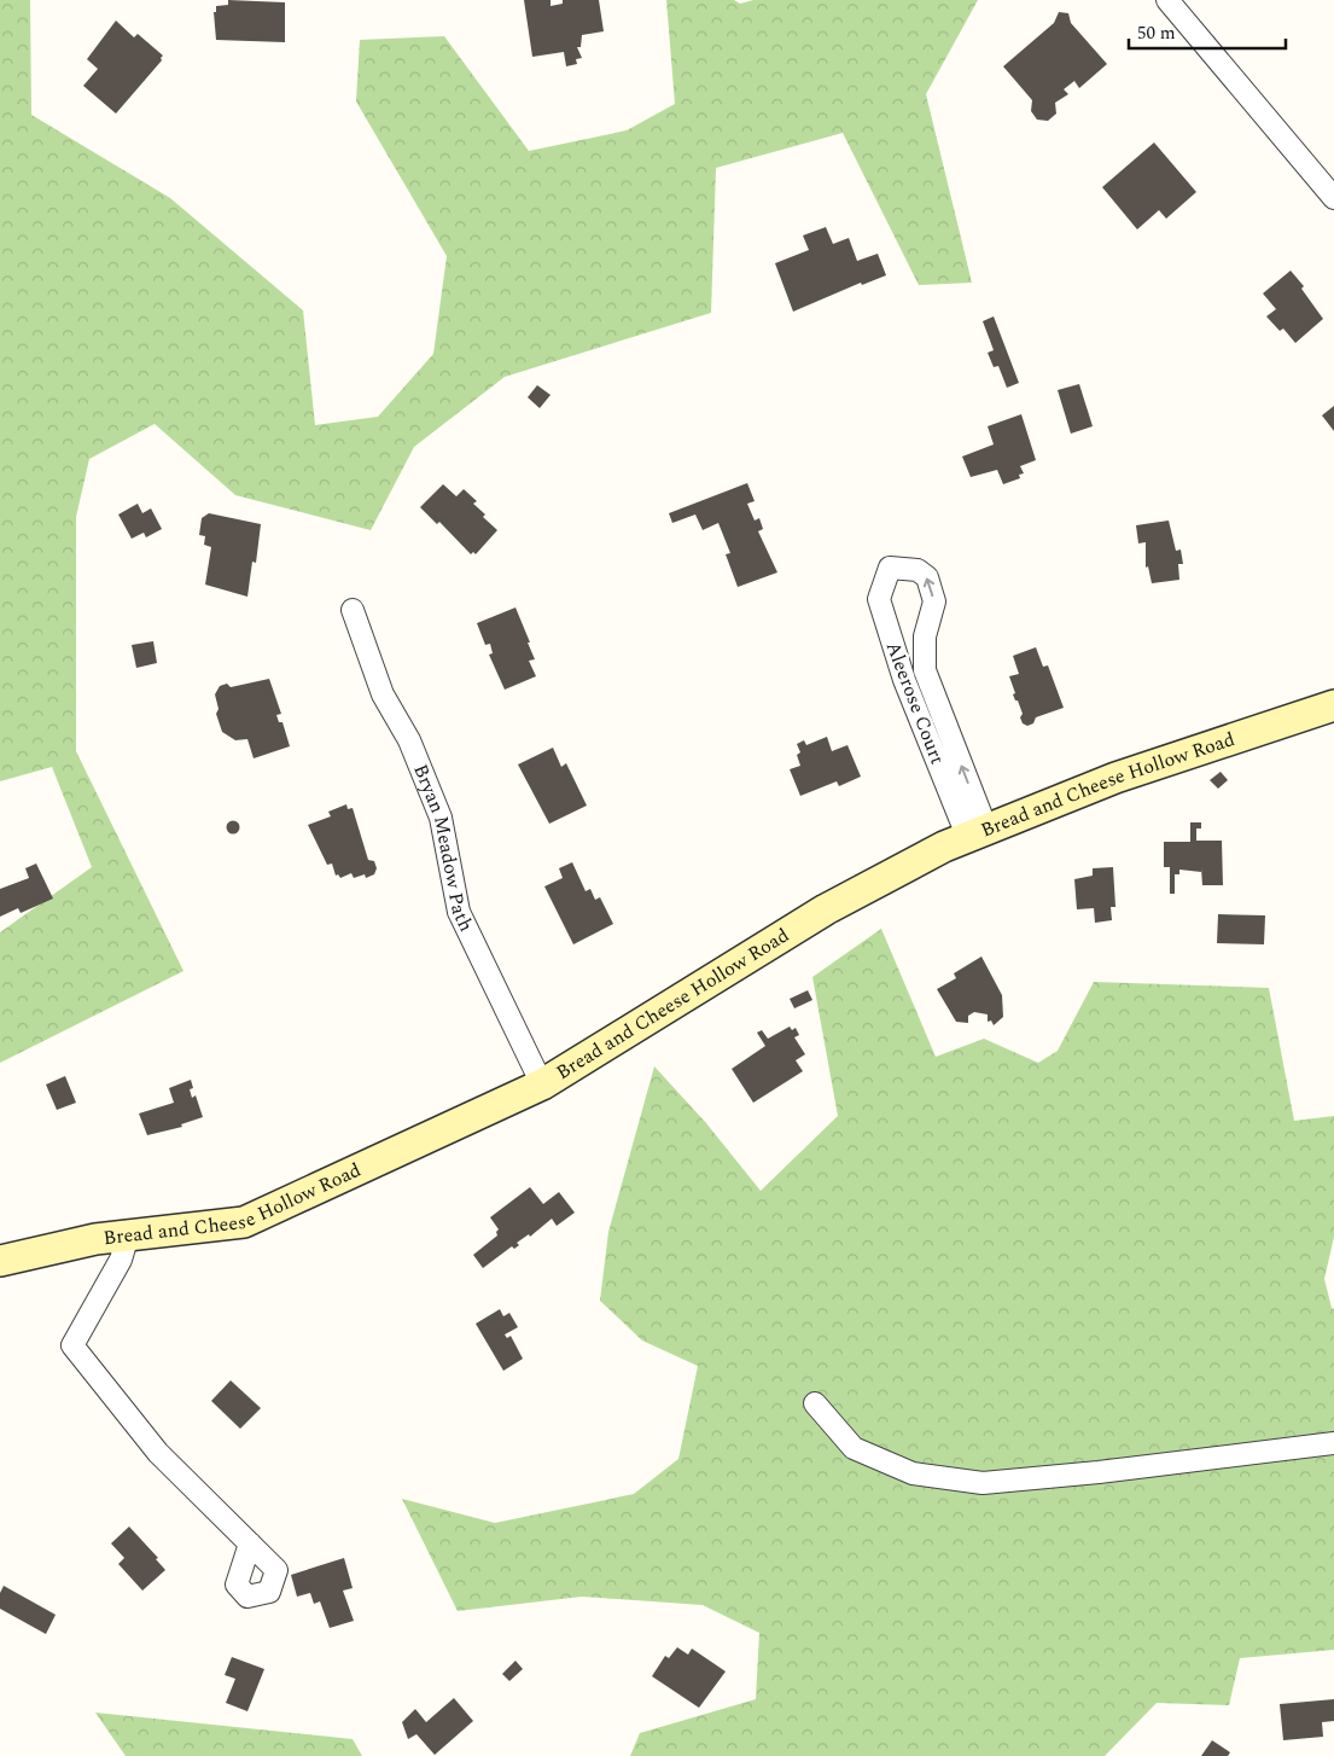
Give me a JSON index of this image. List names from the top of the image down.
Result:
{
  "streets": {
    "main road": ["Bread and Cheese Hollow Road"],
    "street": ["Aleerose Court", "Bryan Meadow Path"]
  },
  "crossings": [
    ["Aleerose Court", "Bread and Cheese Hollow Road"],
    ["Bread and Cheese Hollow Road", "Bryan Meadow Path"]
  ],
  "scale_bar": "50 m"
}
